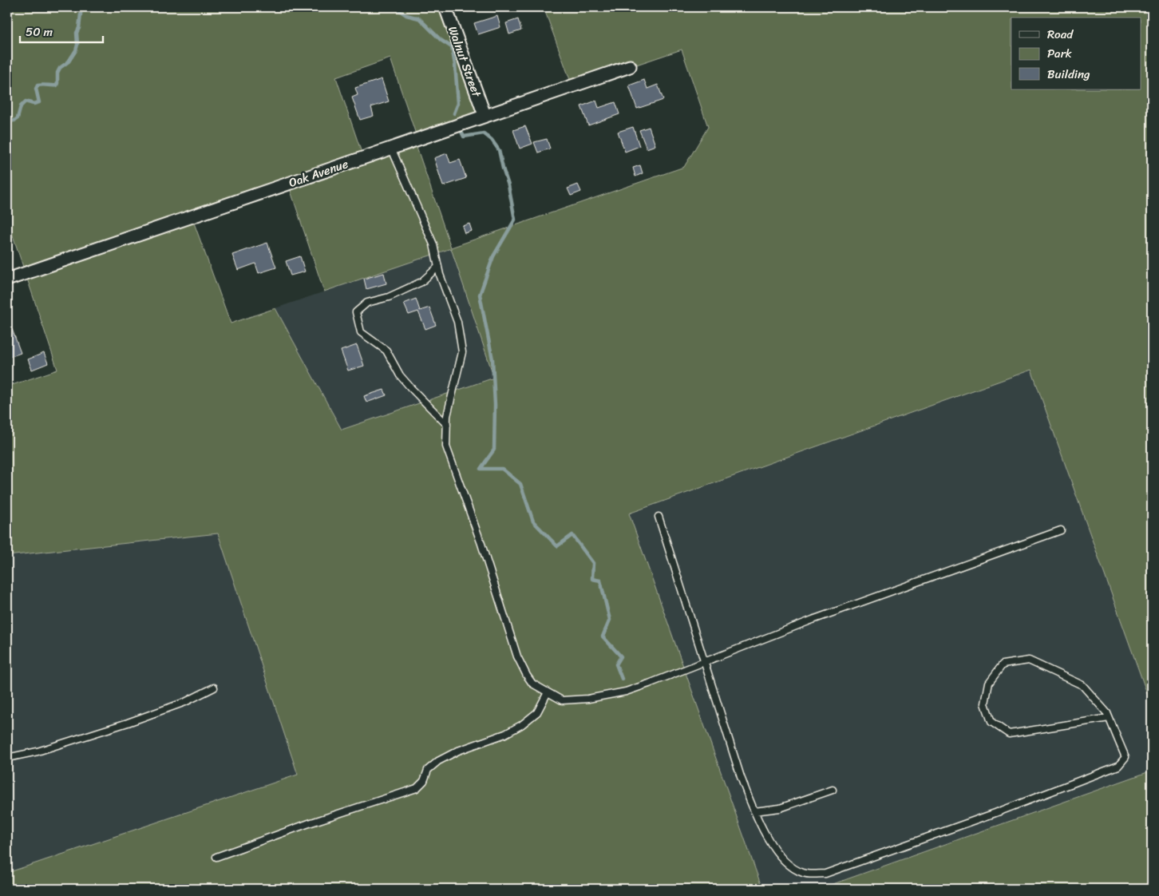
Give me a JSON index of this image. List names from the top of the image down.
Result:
{
  "streets": {
    "street": ["Walnut Street", "Oak Avenue"]
  },
  "crossings": [
    ["Walnut Street", "Oak Avenue"]
  ],
  "legend": ["Road", "Park", "Building"],
  "scale_bar": "50 m"
}
